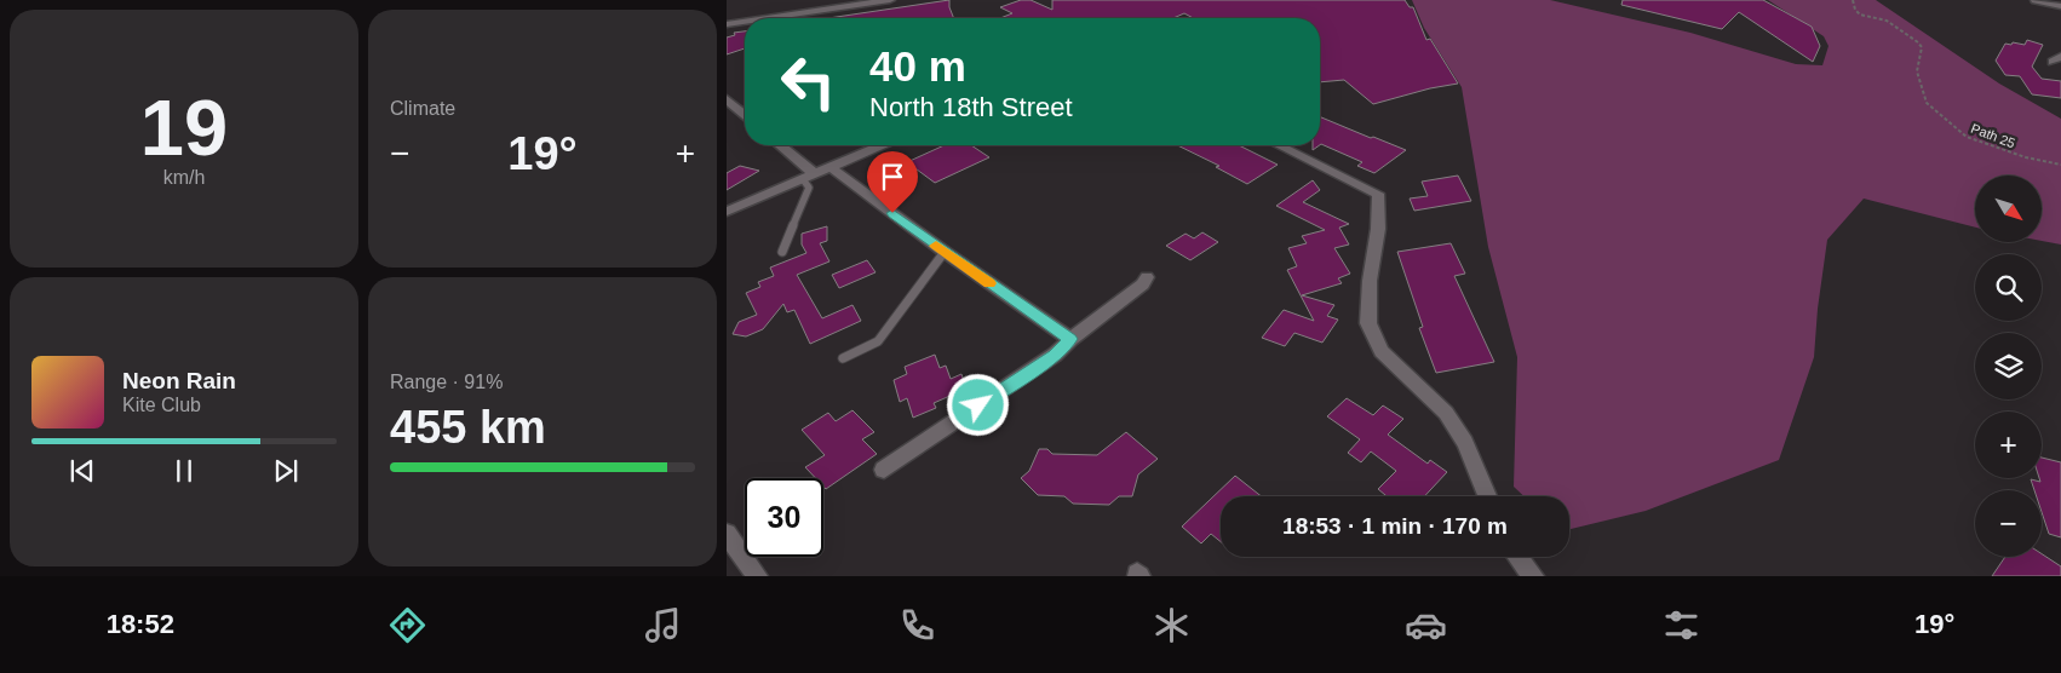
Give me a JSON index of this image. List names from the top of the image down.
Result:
{
  "streets": {
    "path": ["Path 25"]
  },
  "north": "bottom right",
  "page": {
    "tile": [
      ["19", "km/h"],
      "Climate",
      ["Range · 91%", "455 km"]
    ],
    "turn": ["40 m", "North 18th Street"],
    "heat": ["−", "19°", "+"],
    "map_buttons": ["+", "−"],
    "song": ["Neon Rain", "Kite Club"],
    "limit": "30",
    "trip": "18:53 · 1 min · 170 m",
    "tabs": ["18:52", "19°"]
  }
}
